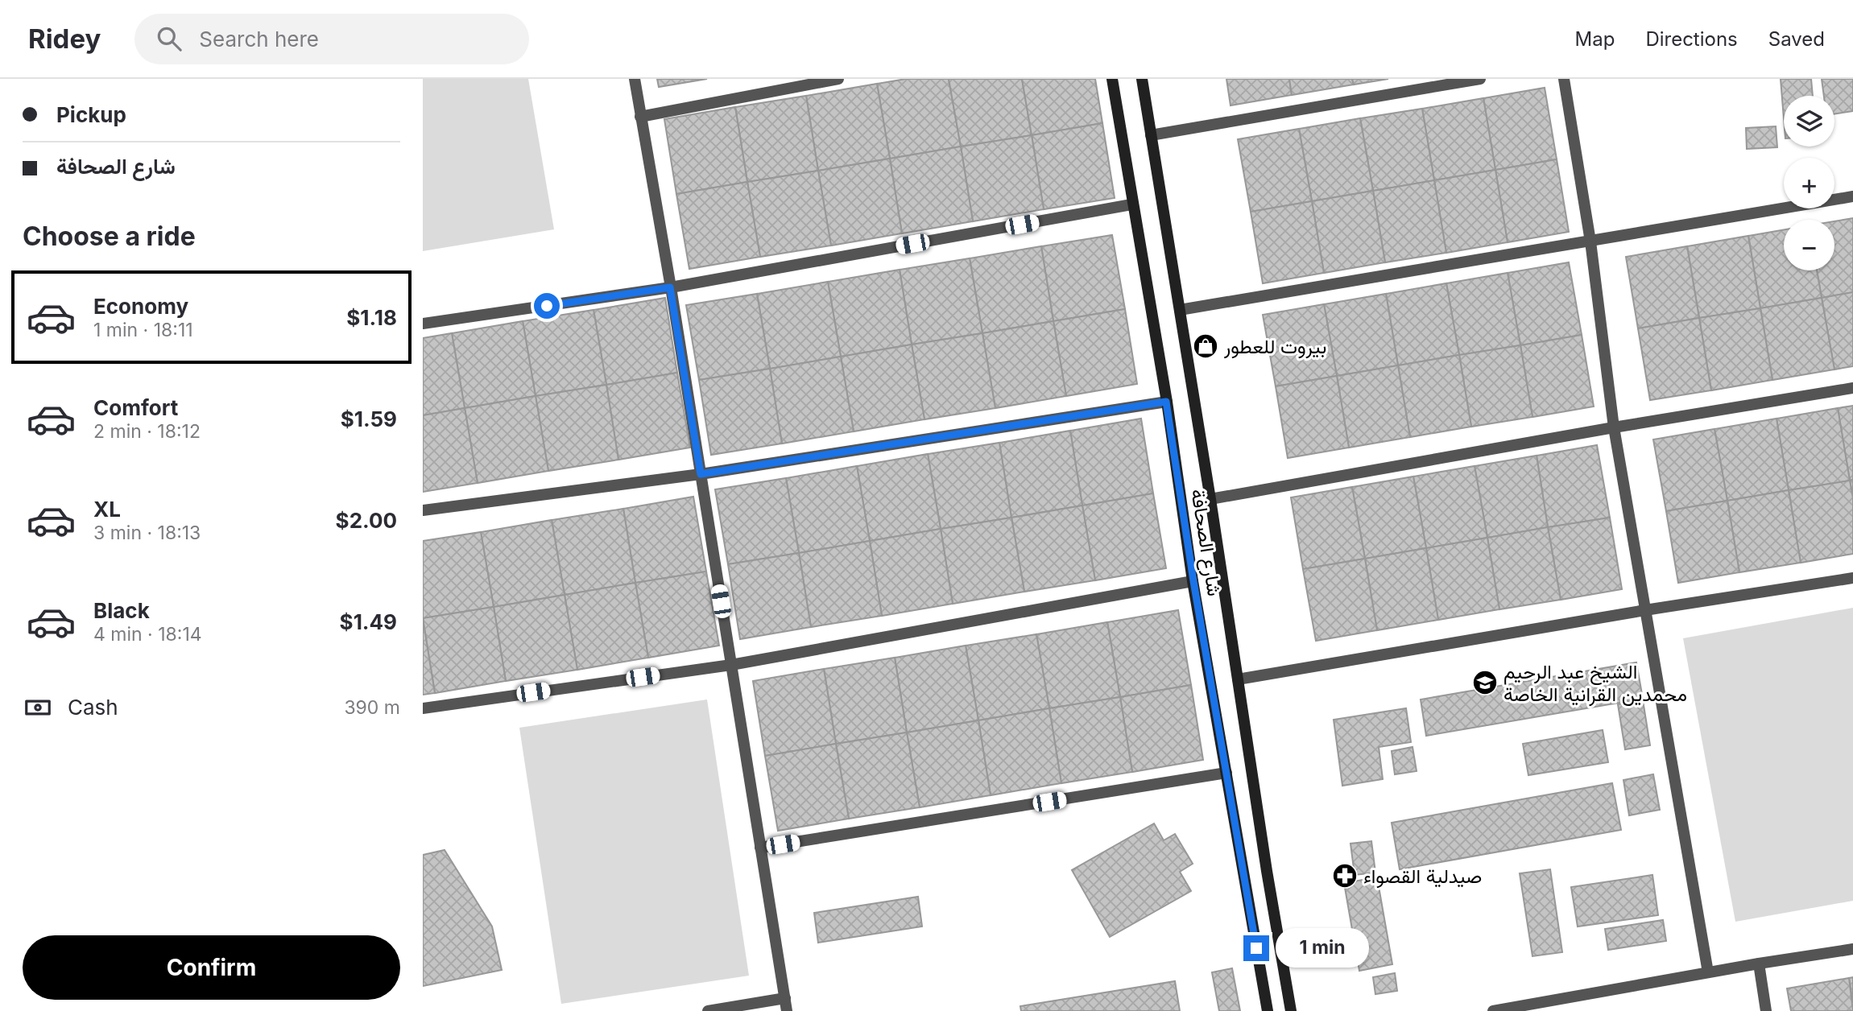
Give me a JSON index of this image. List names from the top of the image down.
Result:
{
  "streets": {
    "main road": ["شارع الصحافة"]
  },
  "places": {
    "shop": ["بيروت للعطور"],
    "school or university": ["الشيخ عبد الرحيم محمدين القرانية الخاصة"],
    "pharmacy": ["صيدلية القصواء"]
  },
  "page": {
    "header": "Ridey",
    "search": "Search here",
    "nav": ["Map", "Directions", "Saved"],
    "banner": ["Pickup", "شارع الصحافة"],
    "map_buttons": ["+", "−"],
    "heading": "Choose a ride",
    "list": [
      {
        "name": "Economy",
        "note": "1 min · 18:11",
        "value": "$1.18"
      },
      {
        "name": "Comfort",
        "note": "2 min · 18:12",
        "value": "$1.59"
      },
      {
        "name": "XL",
        "note": "3 min · 18:13",
        "value": "$2.00"
      },
      {
        "name": "Black",
        "note": "4 min · 18:14",
        "value": "$1.49"
      }
    ],
    "pay": ["Cash", "390 m"],
    "buttons": "Confirm",
    "bubble": "1 min"
  }
}
